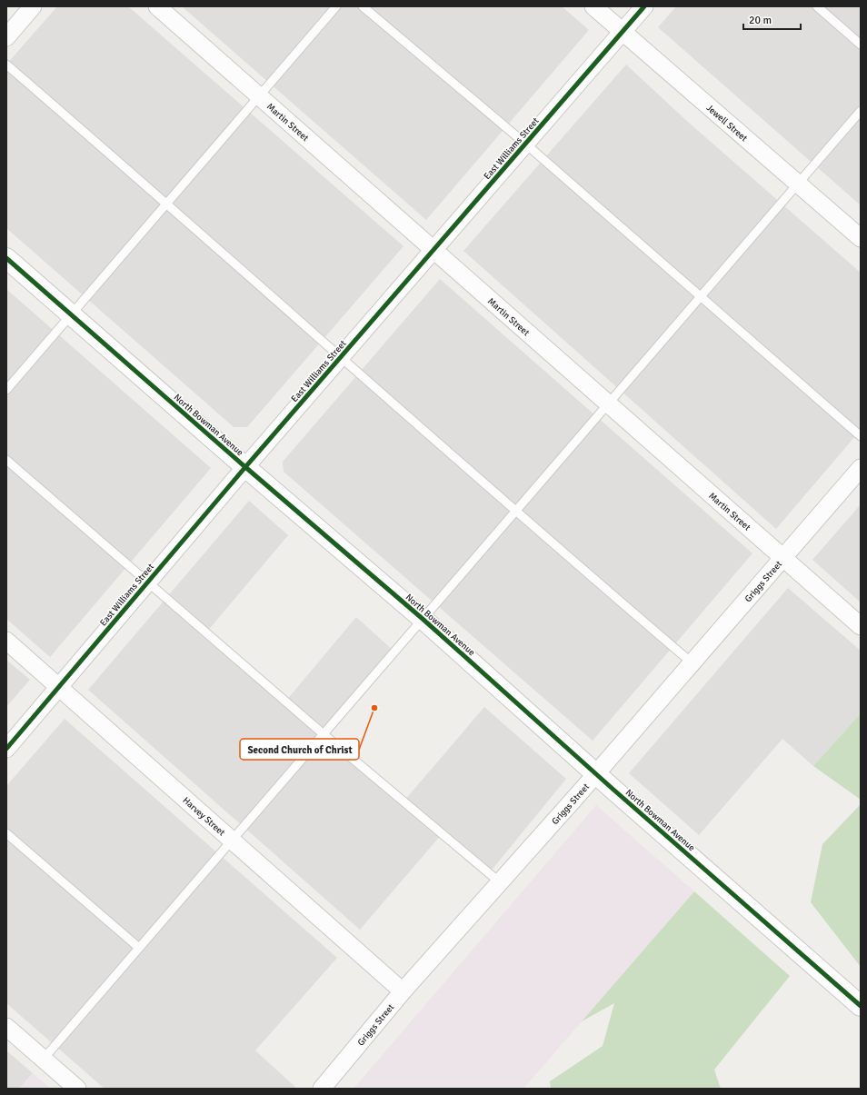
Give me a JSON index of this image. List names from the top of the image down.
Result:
{
  "streets": {
    "street": [
      "Martin Street",
      "Jewell Street",
      "East Williams Street",
      "North Bowman Avenue",
      "Griggs Street",
      "Harvey Street"
    ]
  },
  "crossings": [
    ["Martin Street", "East Williams Street"],
    ["Martin Street", "Griggs Street"],
    ["Jewell Street", "East Williams Street"],
    ["East Williams Street", "North Bowman Avenue"],
    ["East Williams Street", "Harvey Street"],
    ["North Bowman Avenue", "Griggs Street"],
    ["Griggs Street", "Harvey Street"]
  ],
  "places": ["Second Church of Christ"],
  "scale_bar": "20 m"
}
